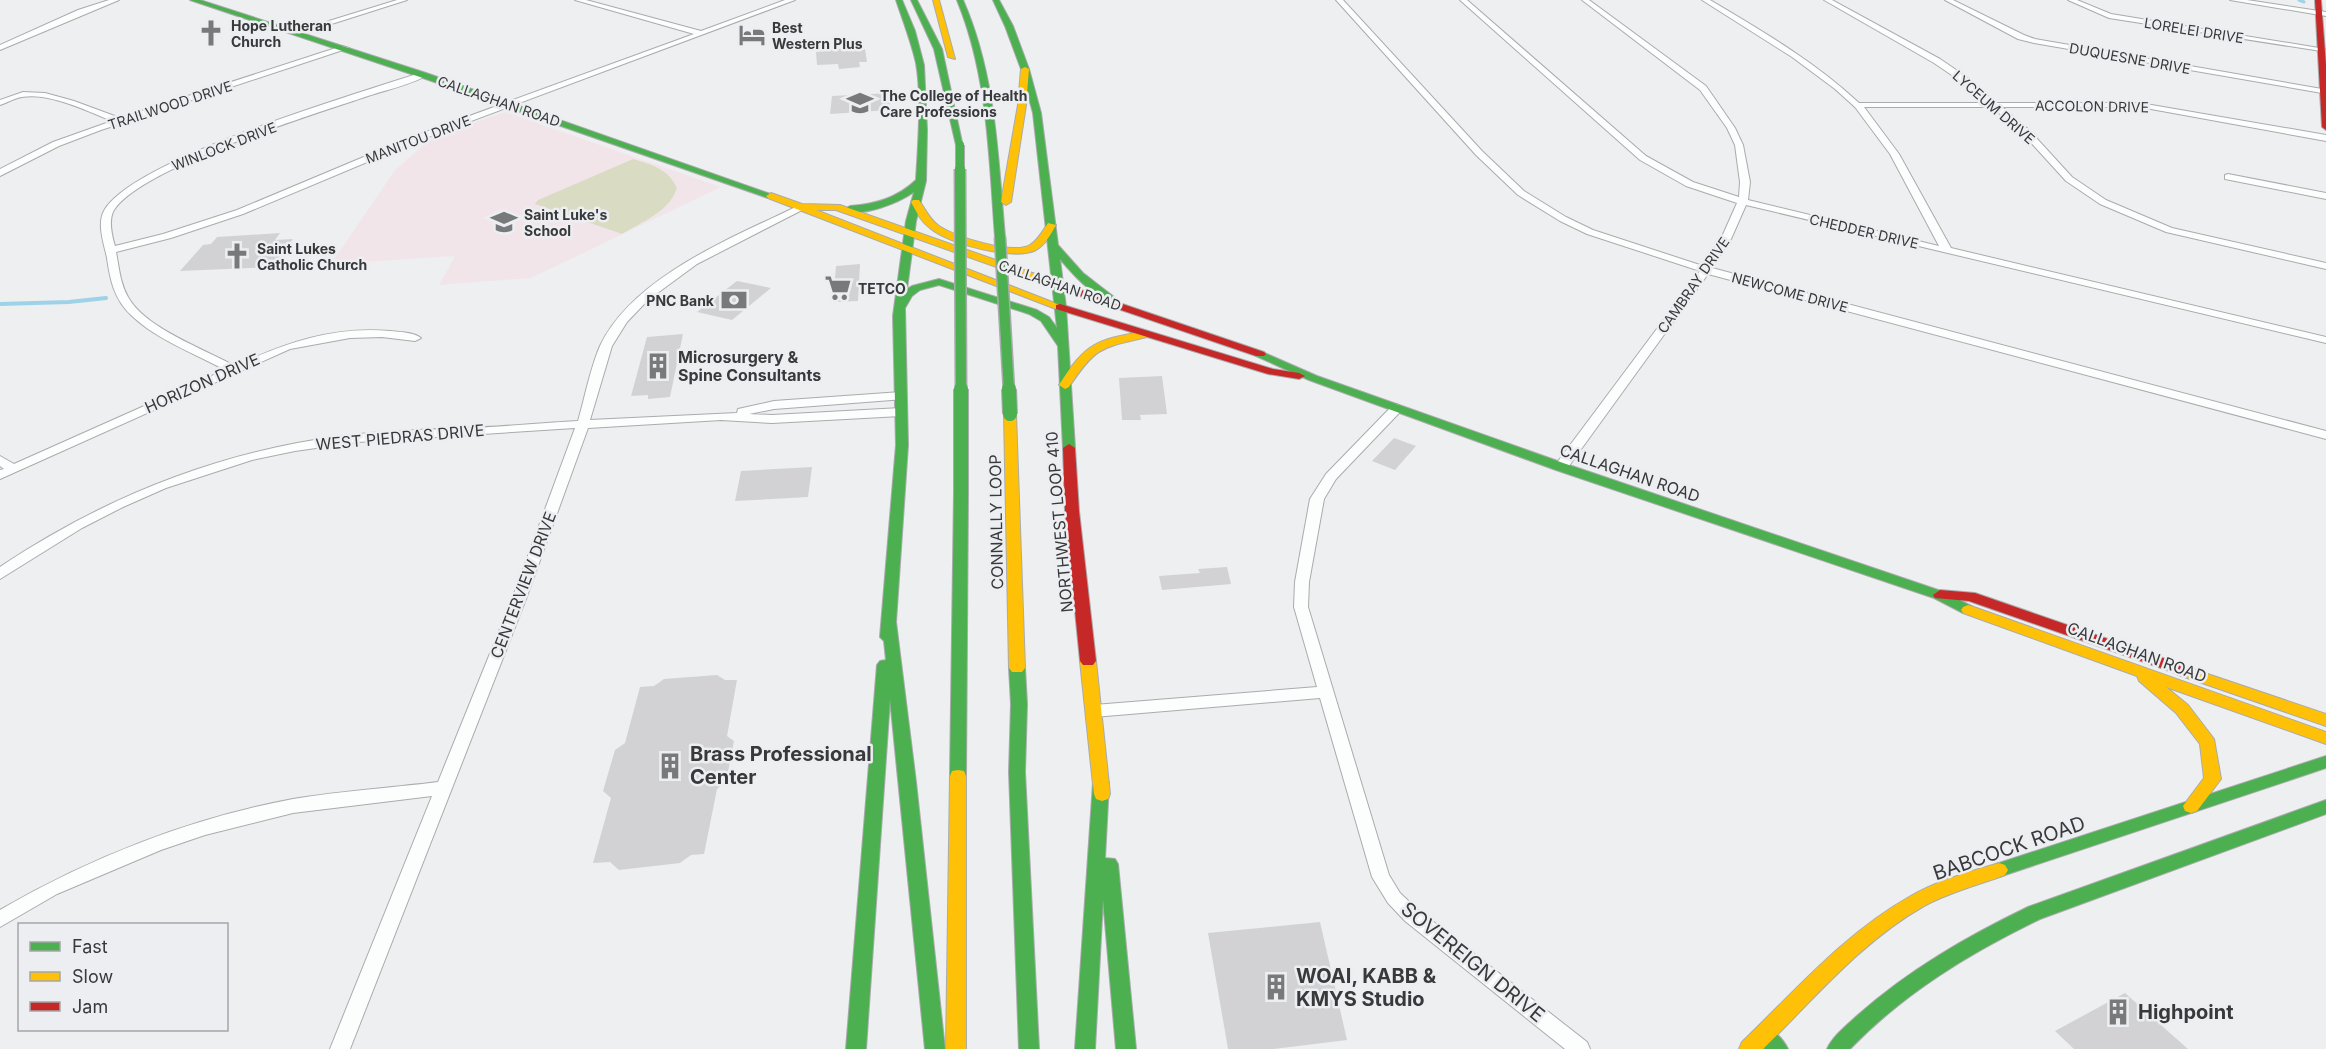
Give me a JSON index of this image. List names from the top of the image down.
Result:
{
  "streets": {
    "main road": [
      "CALLAGHAN ROAD",
      "CONNALLY LOOP",
      "NORTHWEST LOOP 410",
      "BABCOCK ROAD"
    ],
    "street": [
      "LORELEI DRIVE",
      "DUQUESNE DRIVE",
      "TRAILWOOD DRIVE",
      "ACCOLON DRIVE",
      "LYCEUM DRIVE",
      "MANITOU DRIVE",
      "WINLOCK DRIVE",
      "CHEDDER DRIVE",
      "CAMBRAY DRIVE",
      "NEWCOME DRIVE",
      "HORIZON DRIVE",
      "WEST PIEDRAS DRIVE",
      "CENTERVIEW DRIVE",
      "SOVEREIGN DRIVE"
    ]
  },
  "crossings": [
    ["CALLAGHAN ROAD", "TRAILWOOD DRIVE"],
    ["CALLAGHAN ROAD", "MANITOU DRIVE"],
    ["CALLAGHAN ROAD", "WINLOCK DRIVE"],
    ["CALLAGHAN ROAD", "CAMBRAY DRIVE"],
    ["CALLAGHAN ROAD", "NORTHWEST LOOP 410"],
    ["CALLAGHAN ROAD", "CENTERVIEW DRIVE"],
    ["CALLAGHAN ROAD", "SOVEREIGN DRIVE"],
    ["ACCOLON DRIVE", "LYCEUM DRIVE"],
    ["MANITOU DRIVE", "WINLOCK DRIVE"],
    ["WINLOCK DRIVE", "HORIZON DRIVE"],
    ["CHEDDER DRIVE", "CAMBRAY DRIVE"],
    ["CAMBRAY DRIVE", "NEWCOME DRIVE"],
    ["WEST PIEDRAS DRIVE", "CENTERVIEW DRIVE"]
  ],
  "places": {
    "church": ["Hope Lutheran Church", "Saint Lukes Catholic Church"],
    "hotel": ["Best Western Plus"],
    "school or university": ["The College of Health Care Professions", "Saint Luke's School"],
    "supermarket": ["TETCO"],
    "bank": ["PNC Bank"],
    "building": [
      "Microsurgery & Spine Consultants",
      "Brass Professional Center",
      "WOAI, KABB & KMYS Studio",
      "Highpoint"
    ]
  },
  "legend": ["Fast", "Slow", "Jam"]
}
